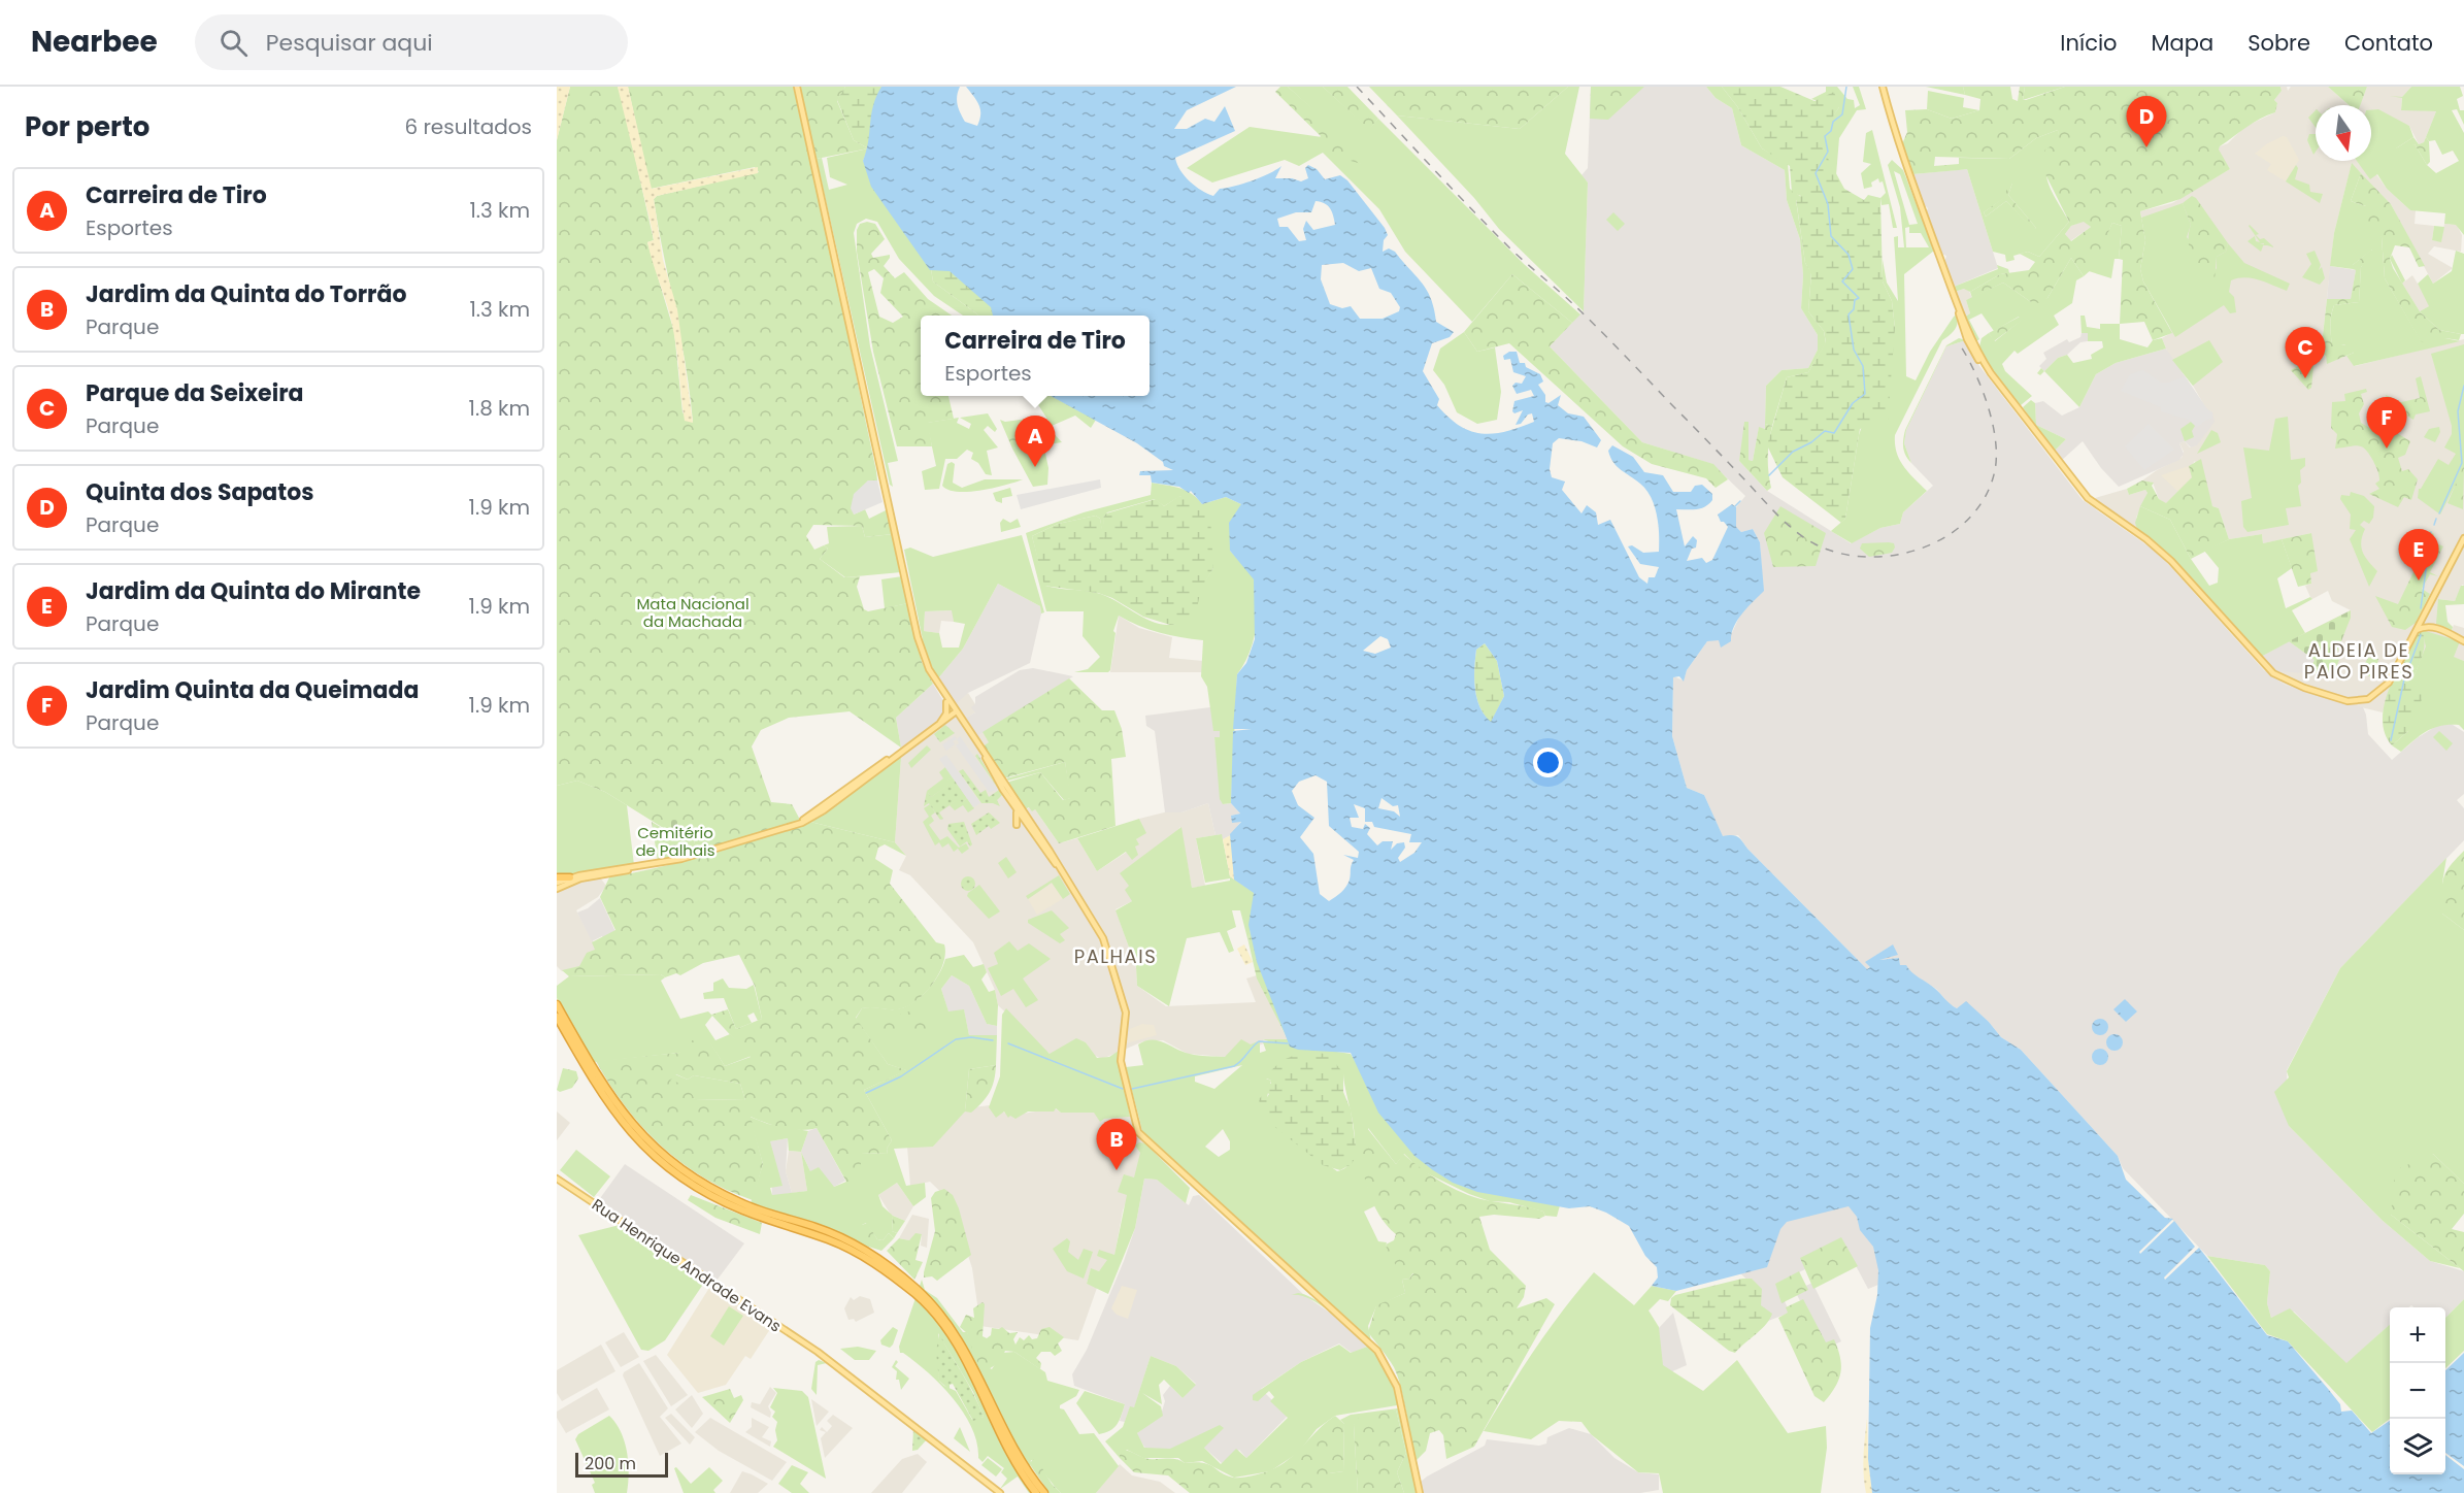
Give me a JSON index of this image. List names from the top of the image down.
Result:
{
  "streets": {
    "main road": ["Rua Henrique Andrade Evans"]
  },
  "districts": ["ALDEIA DE PAIO PIRES", "PALHAIS"],
  "parks": ["Mata Nacional da Machada", "Cemitério de Palhais"],
  "scale_bar": "200 m",
  "north": "bottom",
  "page": {
    "header": "Nearbee",
    "search": "Pesquisar aqui",
    "nav": [
      "Início",
      "Mapa",
      "Sobre",
      "Contato"
    ],
    "heading": ["Por perto", "6 resultados"],
    "pins": [
      "D",
      "C",
      "F",
      "A",
      "E",
      "B"
    ],
    "list": [
      {
        "mark": "A",
        "name": "Carreira de Tiro",
        "note": "Esportes",
        "value": "1.3 km"
      },
      {
        "mark": "B",
        "name": "Jardim da Quinta do Torrão",
        "note": "Parque",
        "value": "1.3 km"
      },
      {
        "mark": "C",
        "name": "Parque da Seixeira",
        "note": "Parque",
        "value": "1.8 km"
      },
      {
        "mark": "D",
        "name": "Quinta dos Sapatos",
        "note": "Parque",
        "value": "1.9 km"
      },
      {
        "mark": "E",
        "name": "Jardim da Quinta do Mirante",
        "note": "Parque",
        "value": "1.9 km"
      },
      {
        "mark": "F",
        "name": "Jardim Quinta da Queimada",
        "note": "Parque",
        "value": "1.9 km"
      }
    ],
    "popup": ["Carreira de Tiro", "Esportes"],
    "map_buttons": ["+", "−"],
    "scale": "200 m"
  }
}
